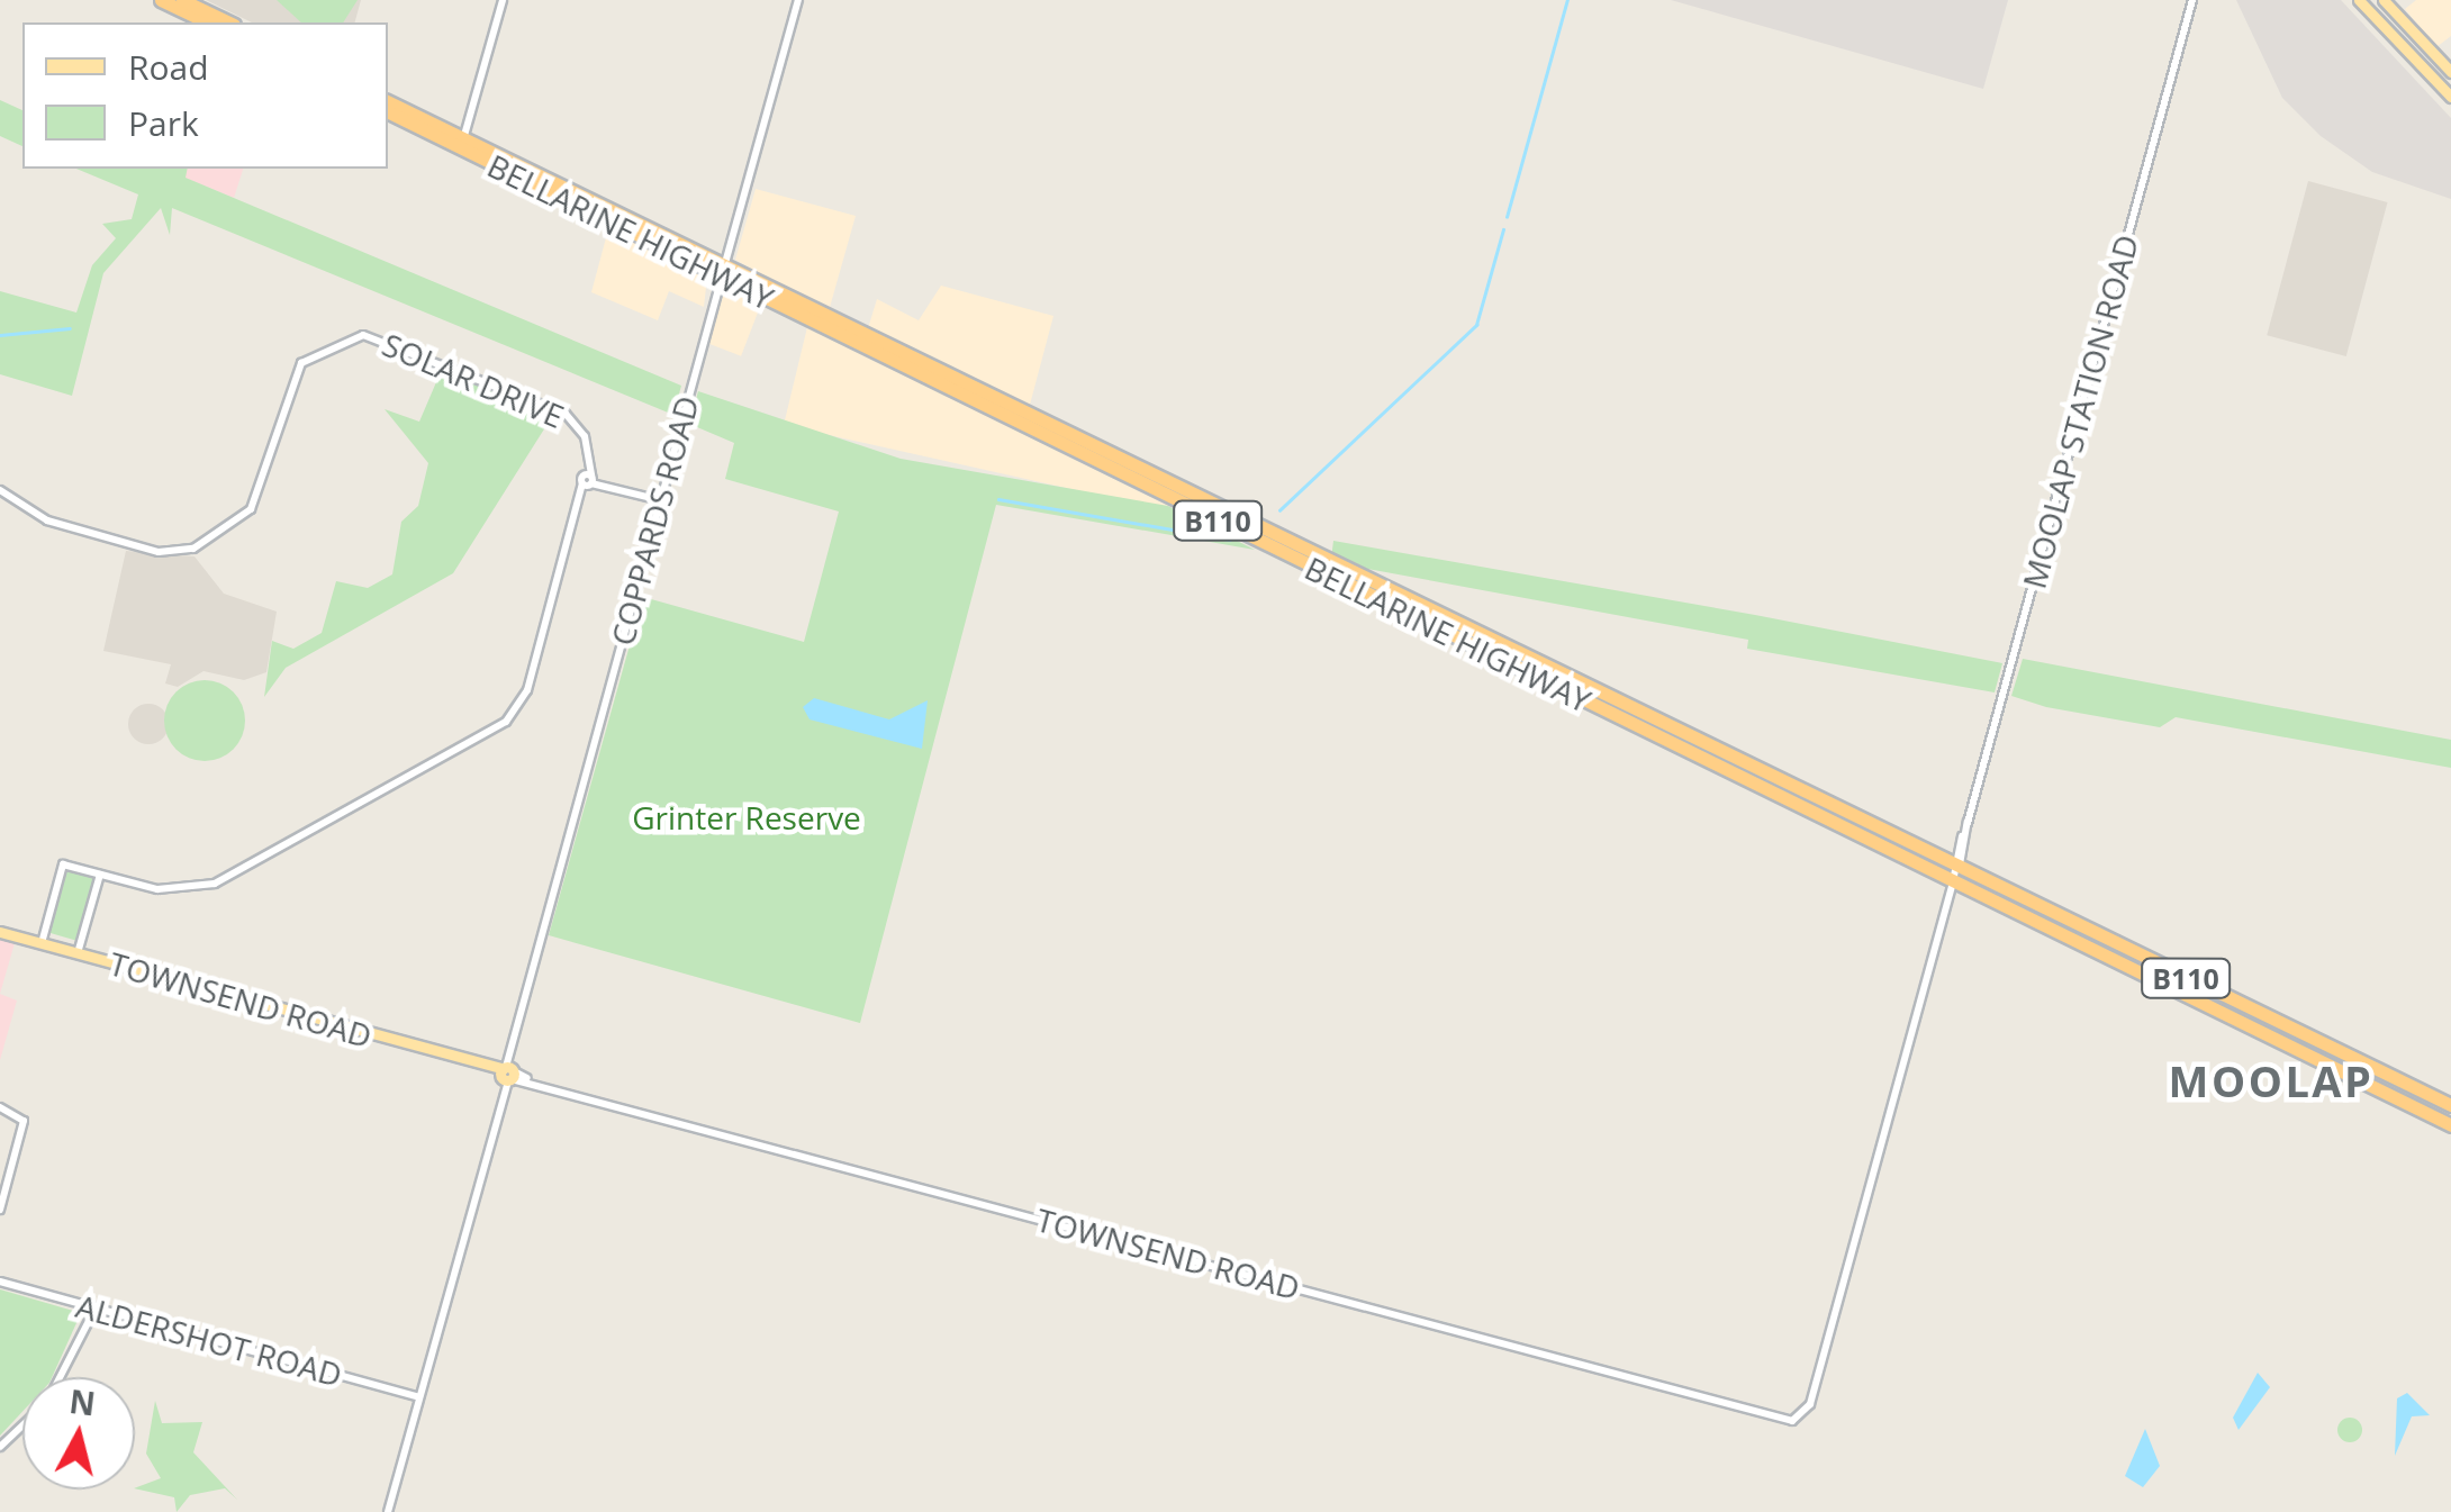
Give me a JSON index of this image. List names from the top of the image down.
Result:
{
  "streets": {
    "highway": ["BELLARINE HIGHWAY", "B110"],
    "main road": ["TOWNSEND ROAD"],
    "street": [
      "SOLAR DRIVE",
      "MOOLAP STATION ROAD",
      "COPPARDS ROAD",
      "ALDERSHOT ROAD"
    ]
  },
  "crossings": [
    ["BELLARINE HIGHWAY", "MOOLAP STATION ROAD"],
    ["BELLARINE HIGHWAY", "COPPARDS ROAD"],
    ["MOOLAP STATION ROAD", "TOWNSEND ROAD"],
    ["COPPARDS ROAD", "TOWNSEND ROAD"],
    ["COPPARDS ROAD", "ALDERSHOT ROAD"]
  ],
  "districts": ["MOOLAP"],
  "parks": ["Grinter Reserve"],
  "legend": ["Road", "Park"],
  "north": "top"
}
